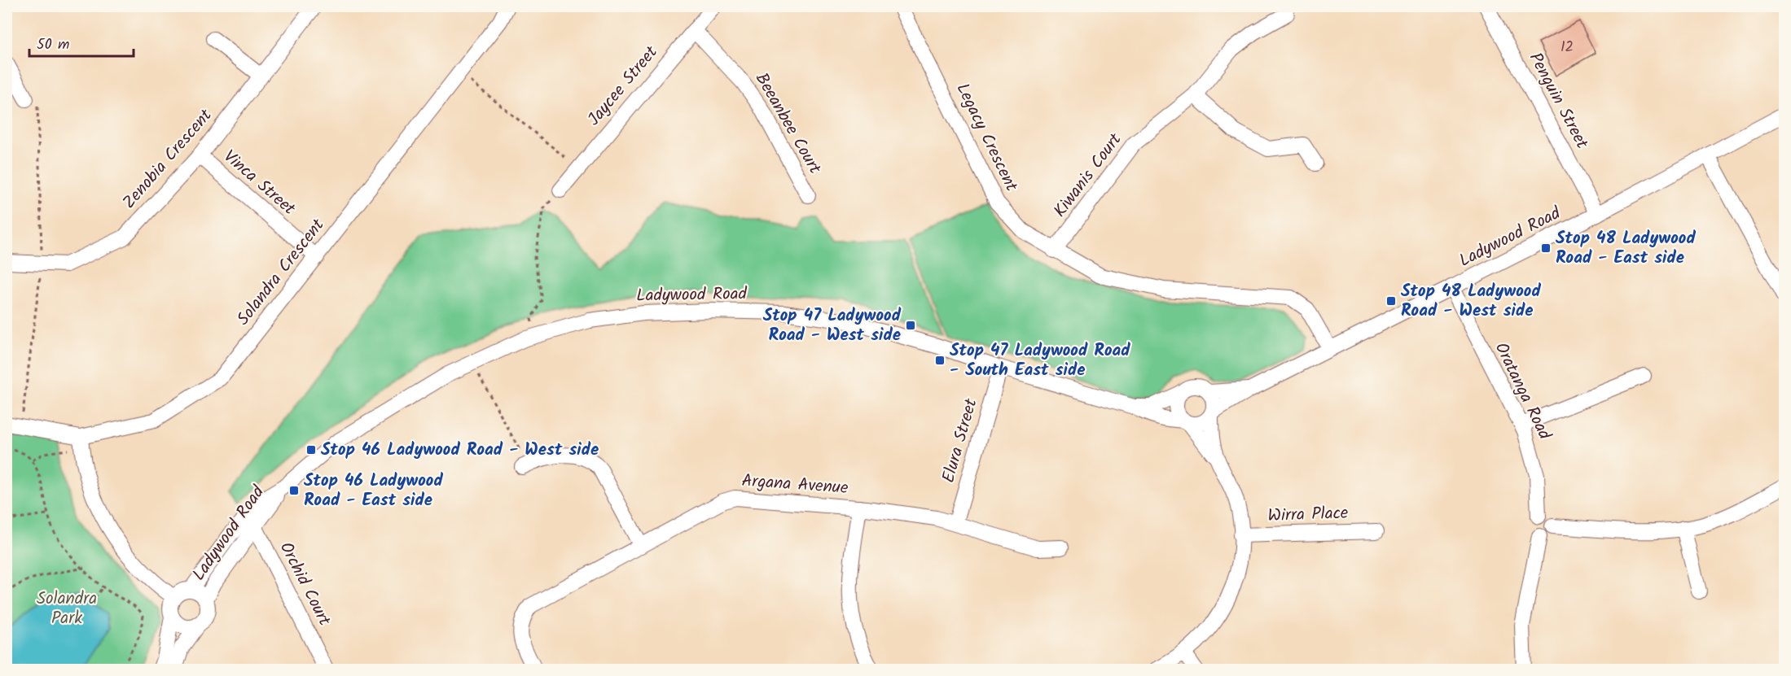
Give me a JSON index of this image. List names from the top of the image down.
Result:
{
  "streets": {
    "street": [
      "Jaycee Street",
      "Penguin Street",
      "Beeanbee Court",
      "Legacy Crescent",
      "Zenobia Crescent",
      "Kiwanis Court",
      "Vinca Street",
      "Ladywood Road",
      "Solandra Crescent",
      "Oratanga Road",
      "Elura Street",
      "Argana Avenue",
      "Wirra Place",
      "Orchid Court"
    ]
  },
  "crossings": [
    ["Jaycee Street", "Beeanbee Court"],
    ["Penguin Street", "Ladywood Road"],
    ["Legacy Crescent", "Kiwanis Court"],
    ["Legacy Crescent", "Ladywood Road"],
    ["Zenobia Crescent", "Vinca Street"],
    ["Vinca Street", "Solandra Crescent"],
    ["Ladywood Road", "Oratanga Road"],
    ["Ladywood Road", "Elura Street"],
    ["Ladywood Road", "Orchid Court"],
    ["Elura Street", "Argana Avenue"]
  ],
  "parks": ["Solandra Park"],
  "places": {
    "transit": [
      "Stop 48 Ladywood Road - East side",
      "Stop 48 Ladywood Road - West side",
      "Stop 47 Ladywood Road - West side",
      "Stop 47 Ladywood Road - South East side",
      "Stop 46 Ladywood Road - West side",
      "Stop 46 Ladywood Road - East side"
    ]
  },
  "house_numbers": ["12"],
  "scale_bar": "50 m"
}
